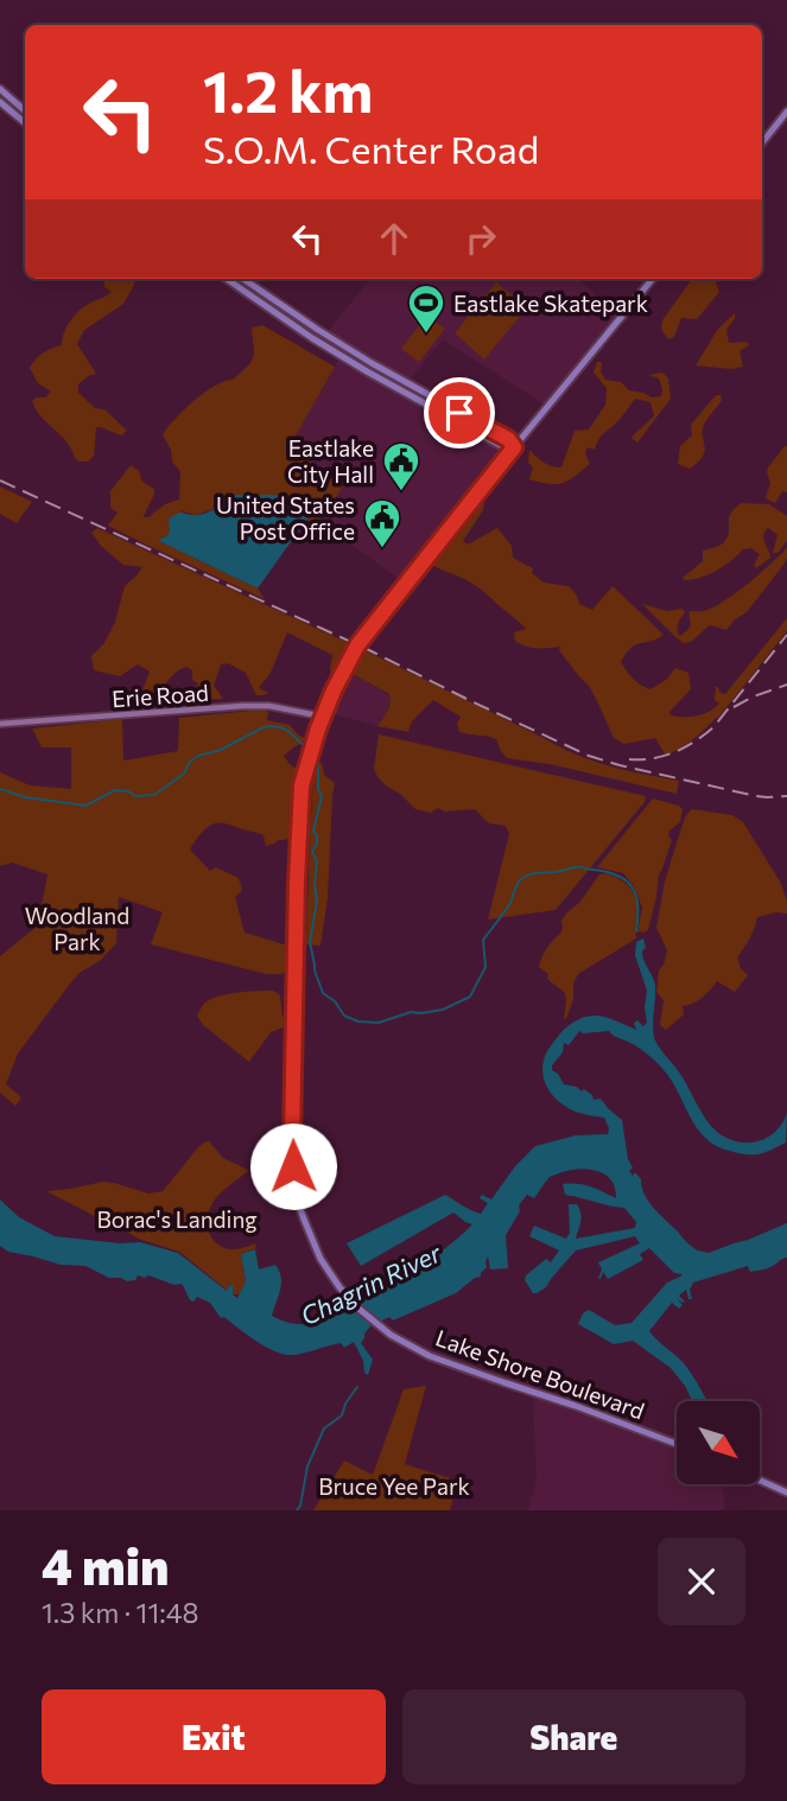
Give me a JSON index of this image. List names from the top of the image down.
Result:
{
  "streets": {
    "main road": ["Lake Shore Boulevard"],
    "street": ["Erie Road"]
  },
  "crossings": [
    ["Erie Road", "Lake Shore Boulevard"]
  ],
  "water": ["Chagrin River"],
  "parks": ["Woodland Park", "Borac's Landing", "Bruce Yee Park"],
  "places": {
    "sports": ["Eastlake Skatepark"],
    "public building": ["Eastlake City Hall", "United States Post Office"]
  },
  "north": "bottom right",
  "page": {
    "turn": ["1.2 km", "S.O.M. Center Road"],
    "heading": ["4 min", "1.3 km · 11:48"],
    "buttons": ["Exit", "Share"]
  }
}
